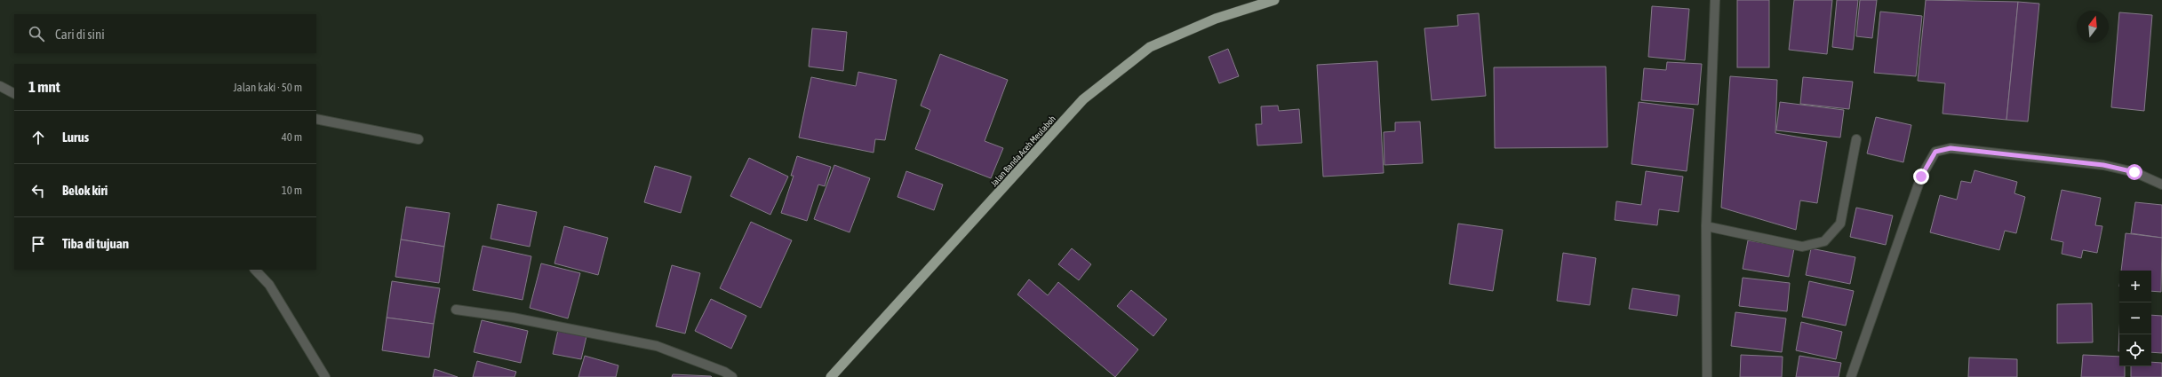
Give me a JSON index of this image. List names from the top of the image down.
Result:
{
  "streets": {
    "highway": ["Jalan Banda Aceh Meulaboh"]
  },
  "north": "top",
  "page": {
    "search": "Cari di sini",
    "heading": ["1 mnt", "Jalan kaki · 50 m"],
    "list": [
      ["Lurus", "40 m"],
      ["Belok kiri", "10 m"],
      "Tiba di tujuan"
    ],
    "map_buttons": ["+", "−"]
  }
}
